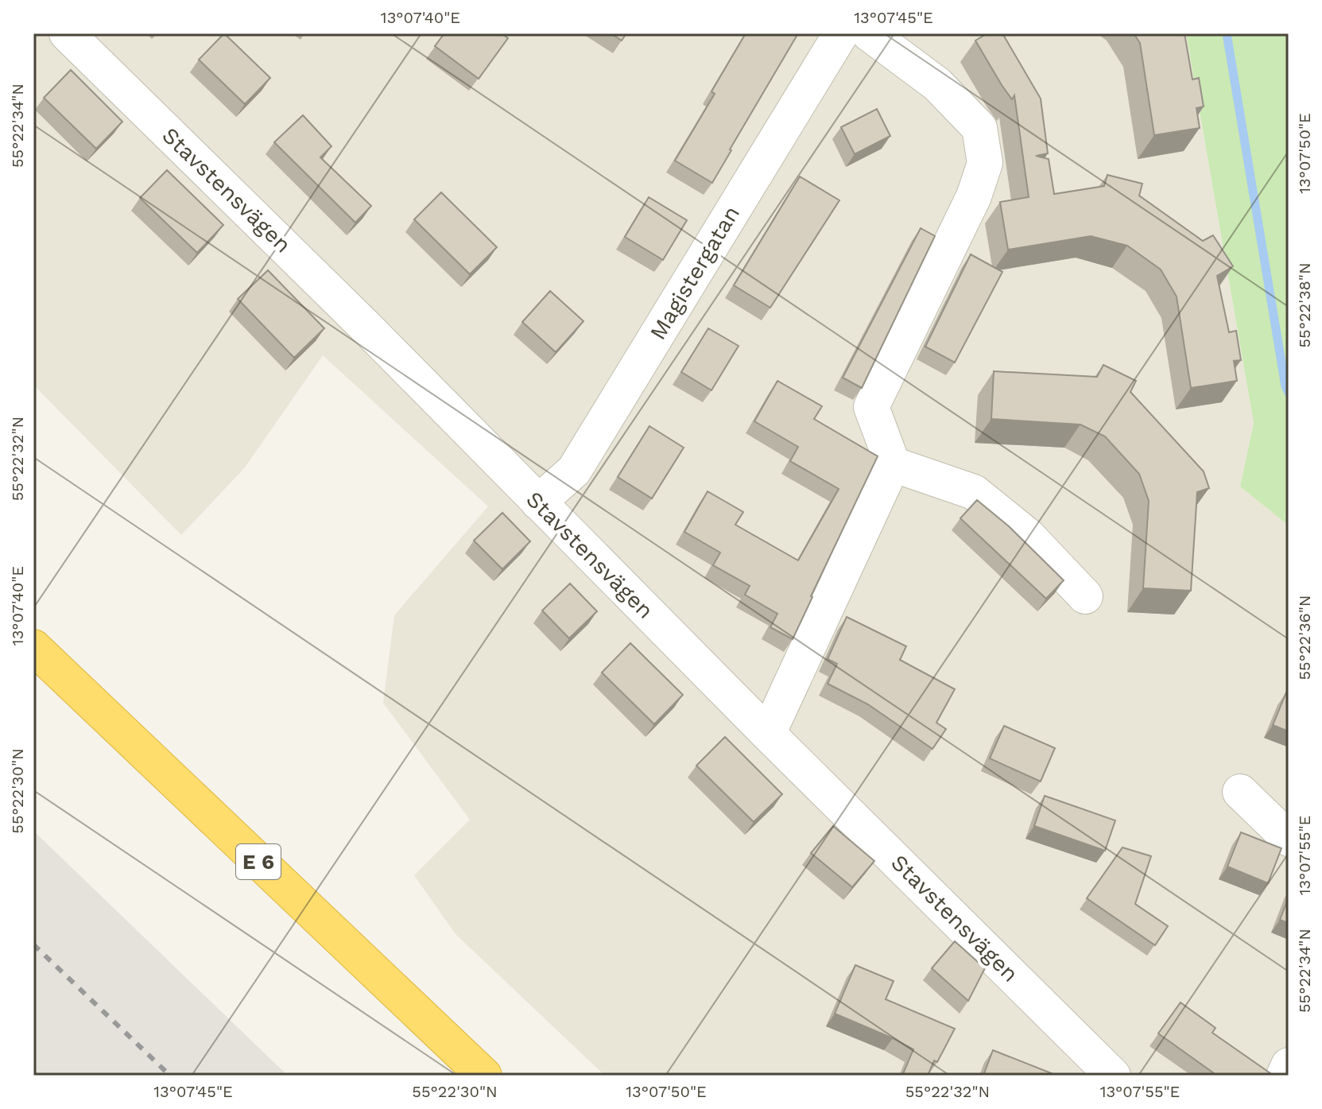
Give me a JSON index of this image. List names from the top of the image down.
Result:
{
  "streets": {
    "highway": ["E 6"],
    "street": ["Stavstensvägen", "Magistergatan"]
  },
  "crossings": [
    ["Stavstensvägen", "Magistergatan"]
  ],
  "coordinates": [
    "13°07'40\"E",
    "13°07'45\"E",
    "55°22'34\"N",
    "13°07'50\"E",
    "55°22'38\"N",
    "55°22'32\"N",
    "55°22'36\"N",
    "55°22'30\"N",
    "13°07'55\"E"
  ]
}
